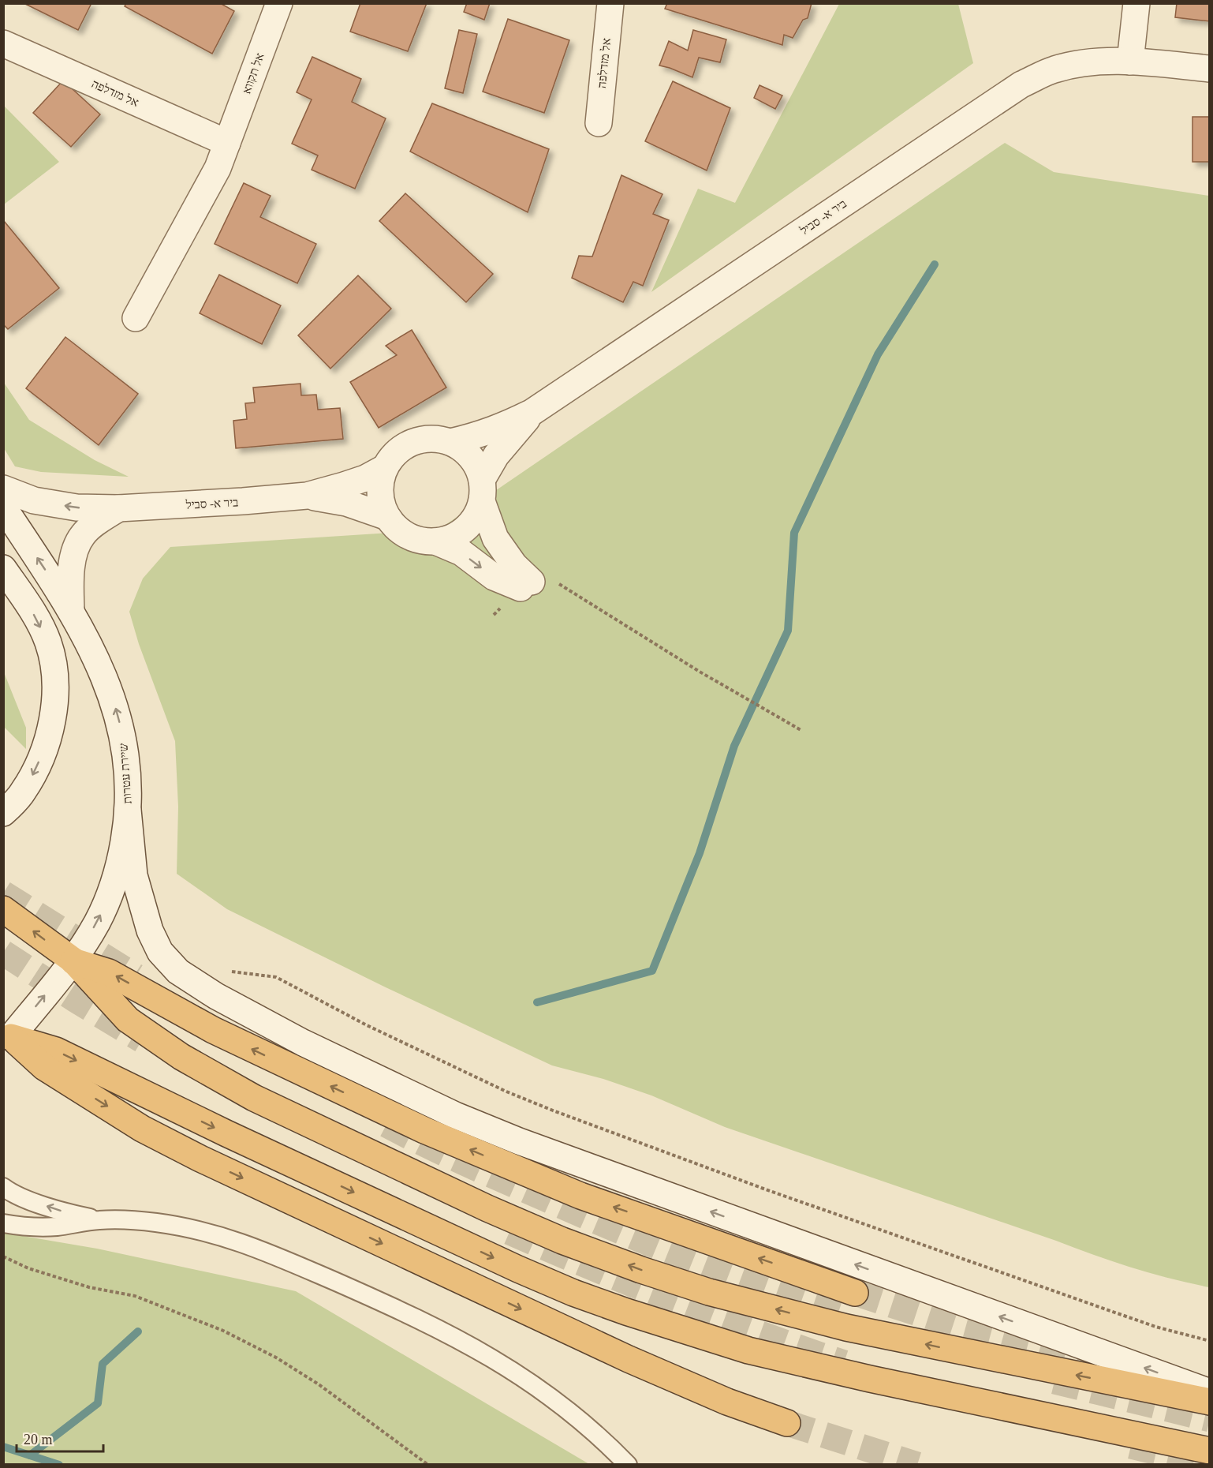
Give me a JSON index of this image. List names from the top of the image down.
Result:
{
  "streets": {
    "street": [
      "אל מזדלפה",
      "אל תקווא",
      "ביר א- סביל",
      "שיירת עטרות"
    ]
  },
  "crossings": [
    ["אל מזדלפה", "אל תקווא"],
    ["ביר א- סביל", "שיירת עטרות"]
  ],
  "one_way": ["שיירת עטרות"],
  "scale_bar": "20 m"
}
